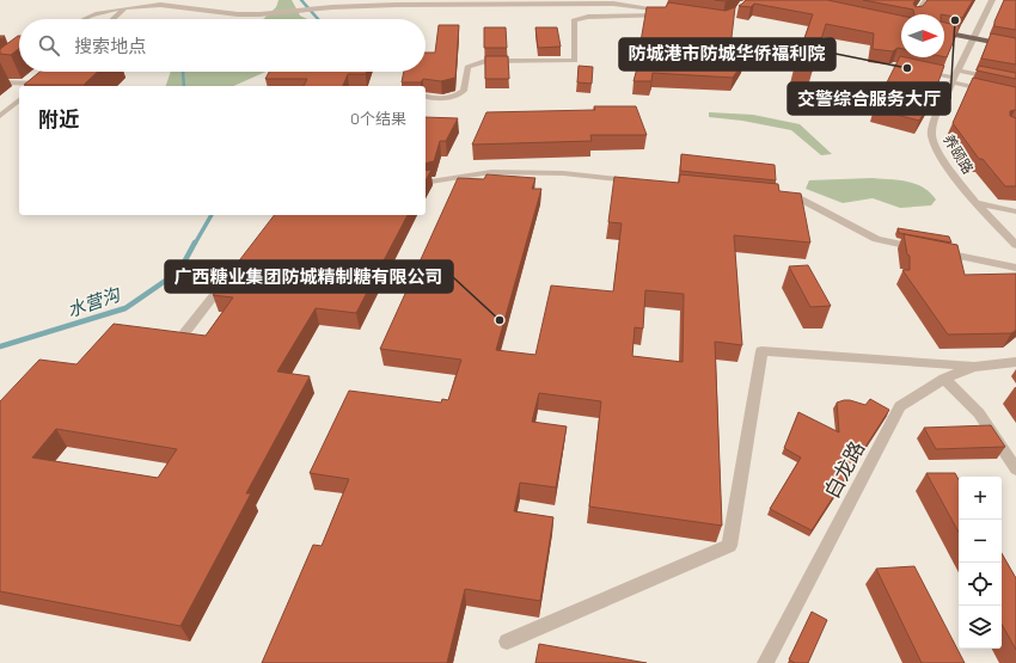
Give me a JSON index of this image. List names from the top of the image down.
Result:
{
  "streets": {
    "street": ["养颐路", "白龙路"]
  },
  "water": ["水营沟"],
  "places": ["交警综合服务大厅", "防城港市防城华侨福利院", "广西糖业集团防城精制糖有限公司"],
  "north": "right",
  "page": {
    "search": "搜索地点",
    "heading": ["附近", "0个结果"],
    "map_buttons": ["+", "−"]
  }
}
